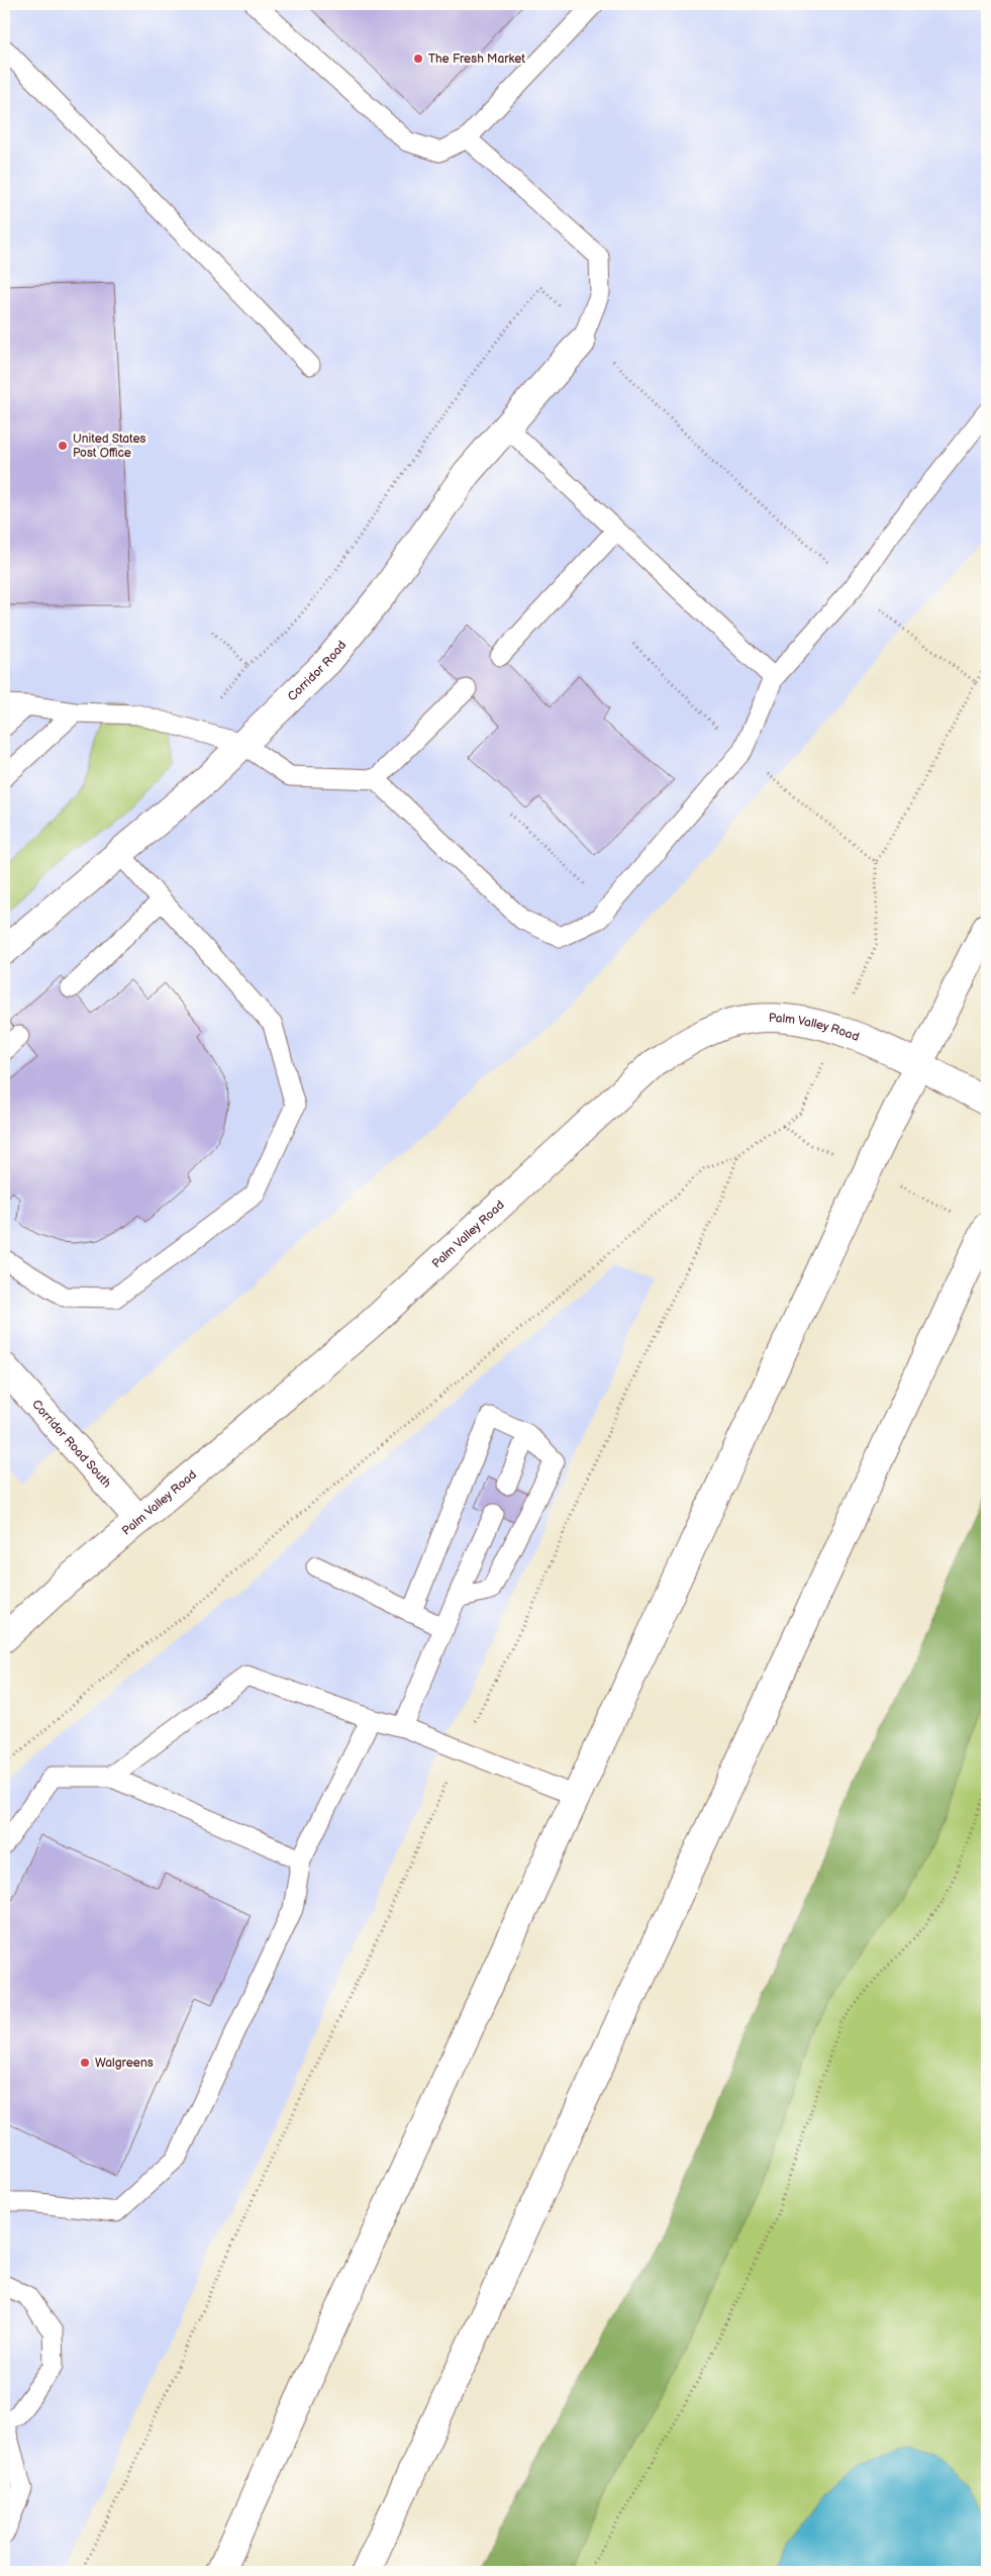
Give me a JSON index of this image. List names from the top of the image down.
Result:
{
  "streets": {
    "main road": ["Corridor Road", "Palm Valley Road", "Corridor Road South"]
  },
  "crossings": [
    ["Palm Valley Road", "Corridor Road South"]
  ],
  "places": ["The Fresh Market", "United States Post Office", "Walgreens"]
}
